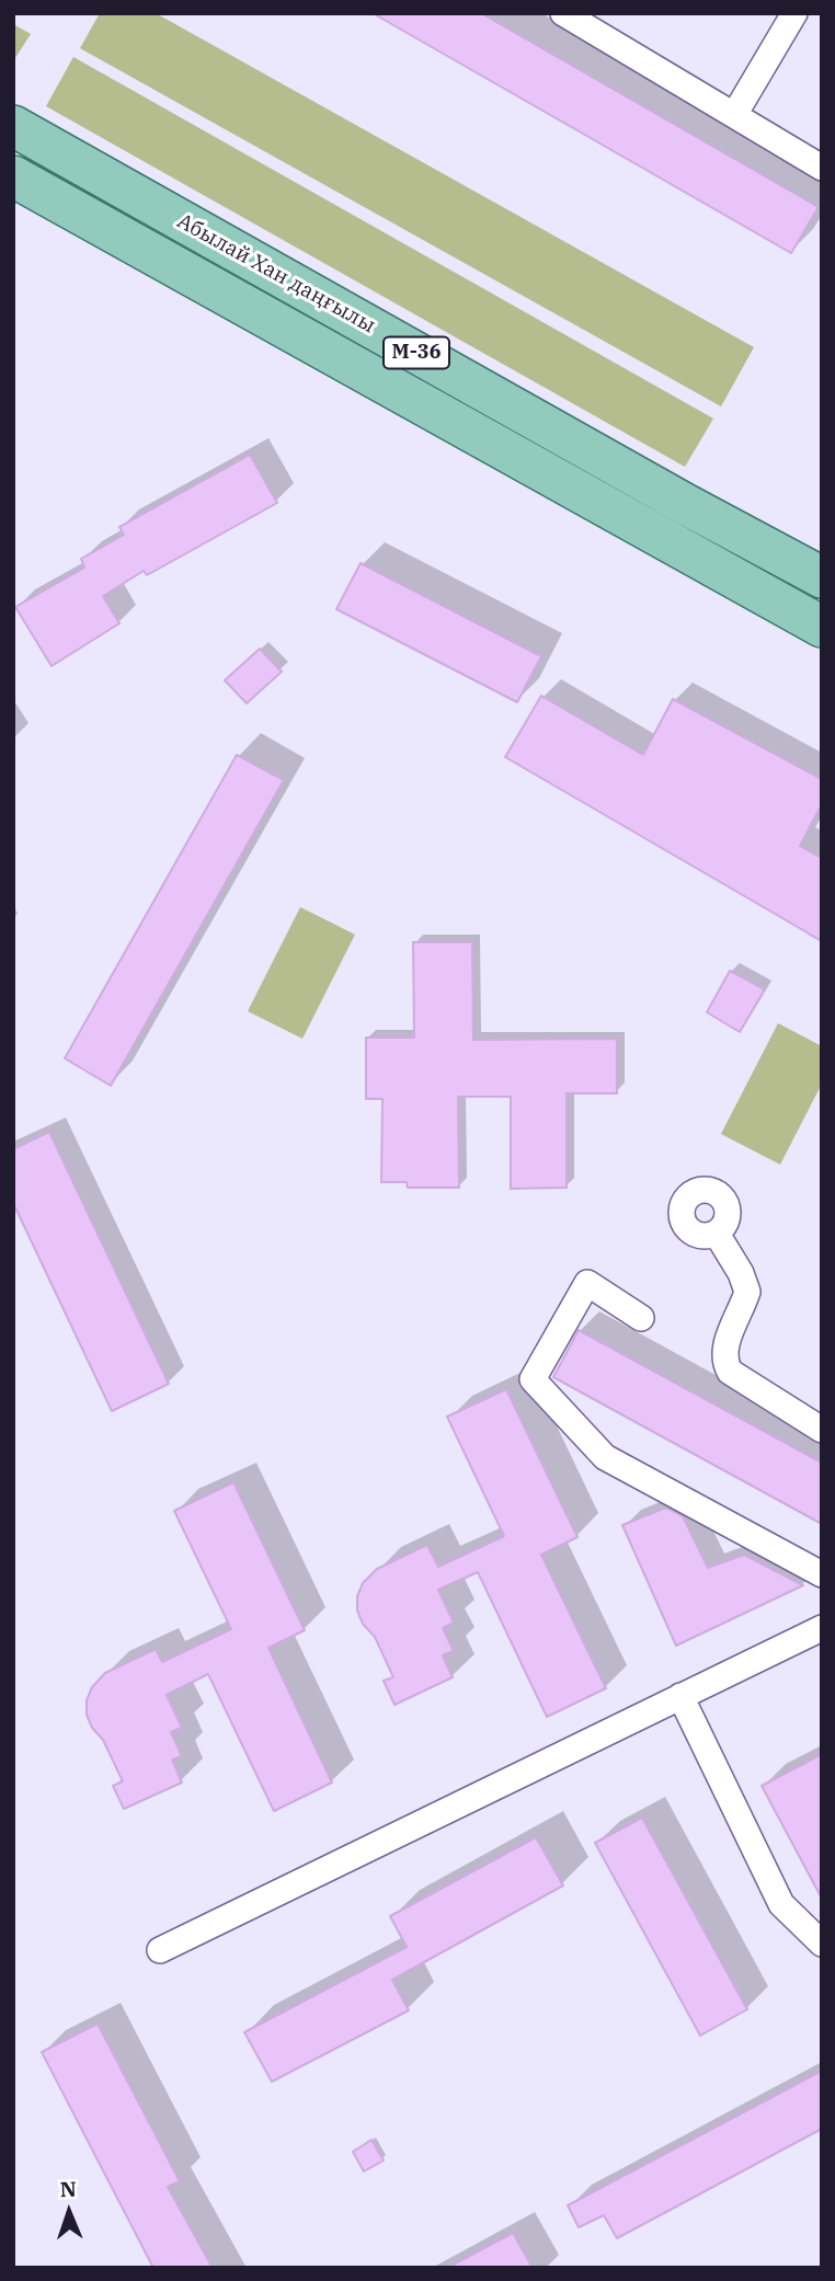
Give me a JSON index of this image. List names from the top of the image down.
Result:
{
  "streets": {
    "main road": ["Абылай Хан даңғылы", "M-36"]
  },
  "north": "top"
}
